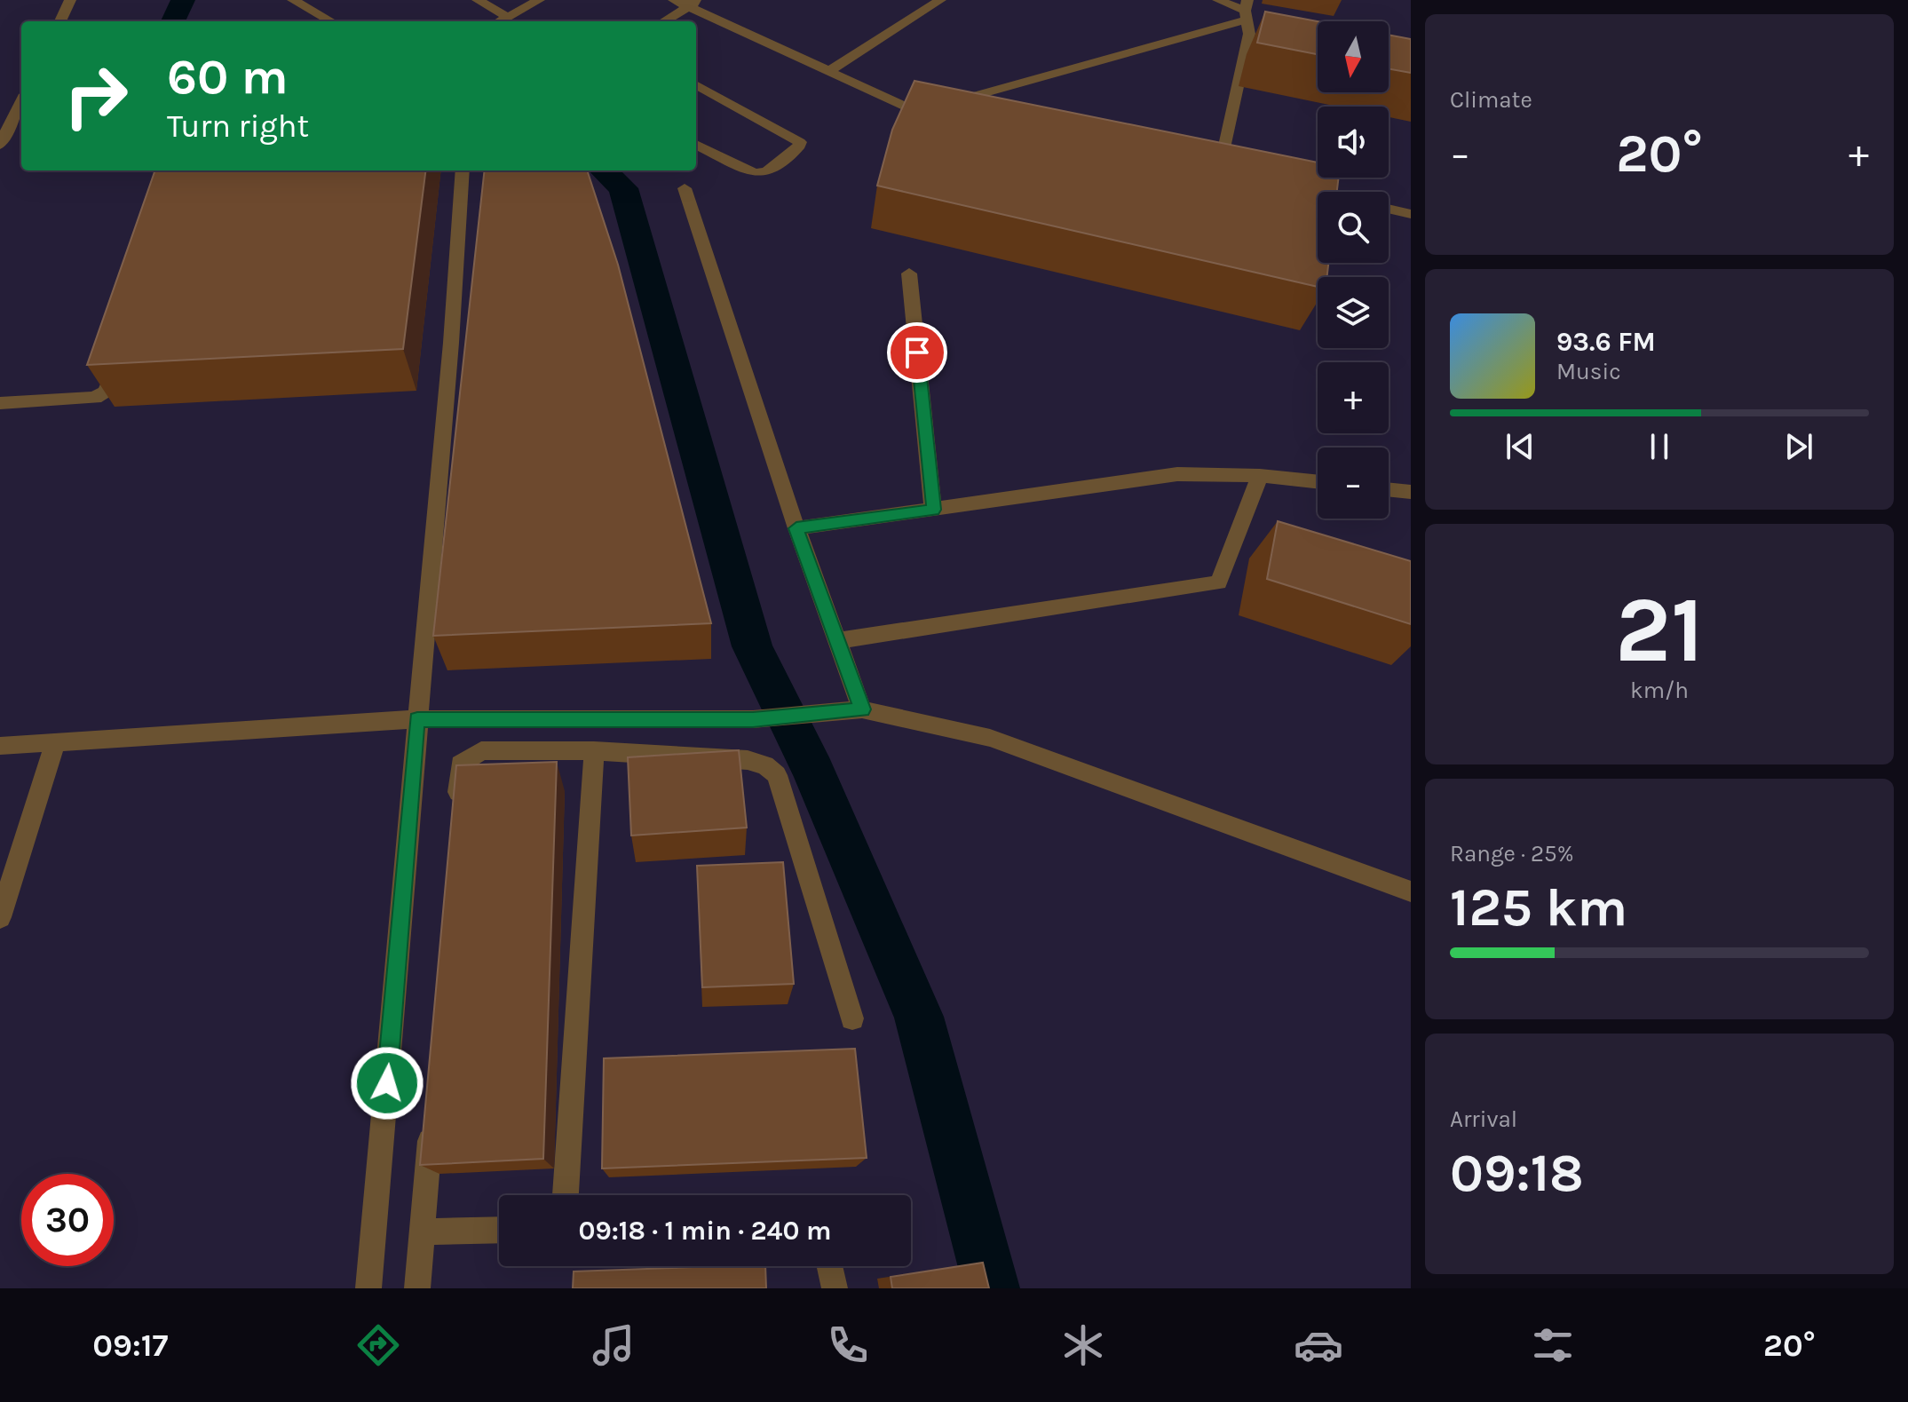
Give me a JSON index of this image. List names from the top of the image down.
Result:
{
  "north": "bottom",
  "page": {
    "tile": [
      "Climate",
      ["21", "km/h"],
      ["Range · 25%", "125 km"],
      ["Arrival", "09:18"]
    ],
    "map_buttons": ["+", "−"],
    "turn": ["60 m", "Turn right"],
    "heat": ["−", "20°", "+"],
    "song": ["93.6 FM", "Music"],
    "limit": "30",
    "trip": "09:18 · 1 min · 240 m",
    "tabs": ["09:17", "20°"]
  }
}
